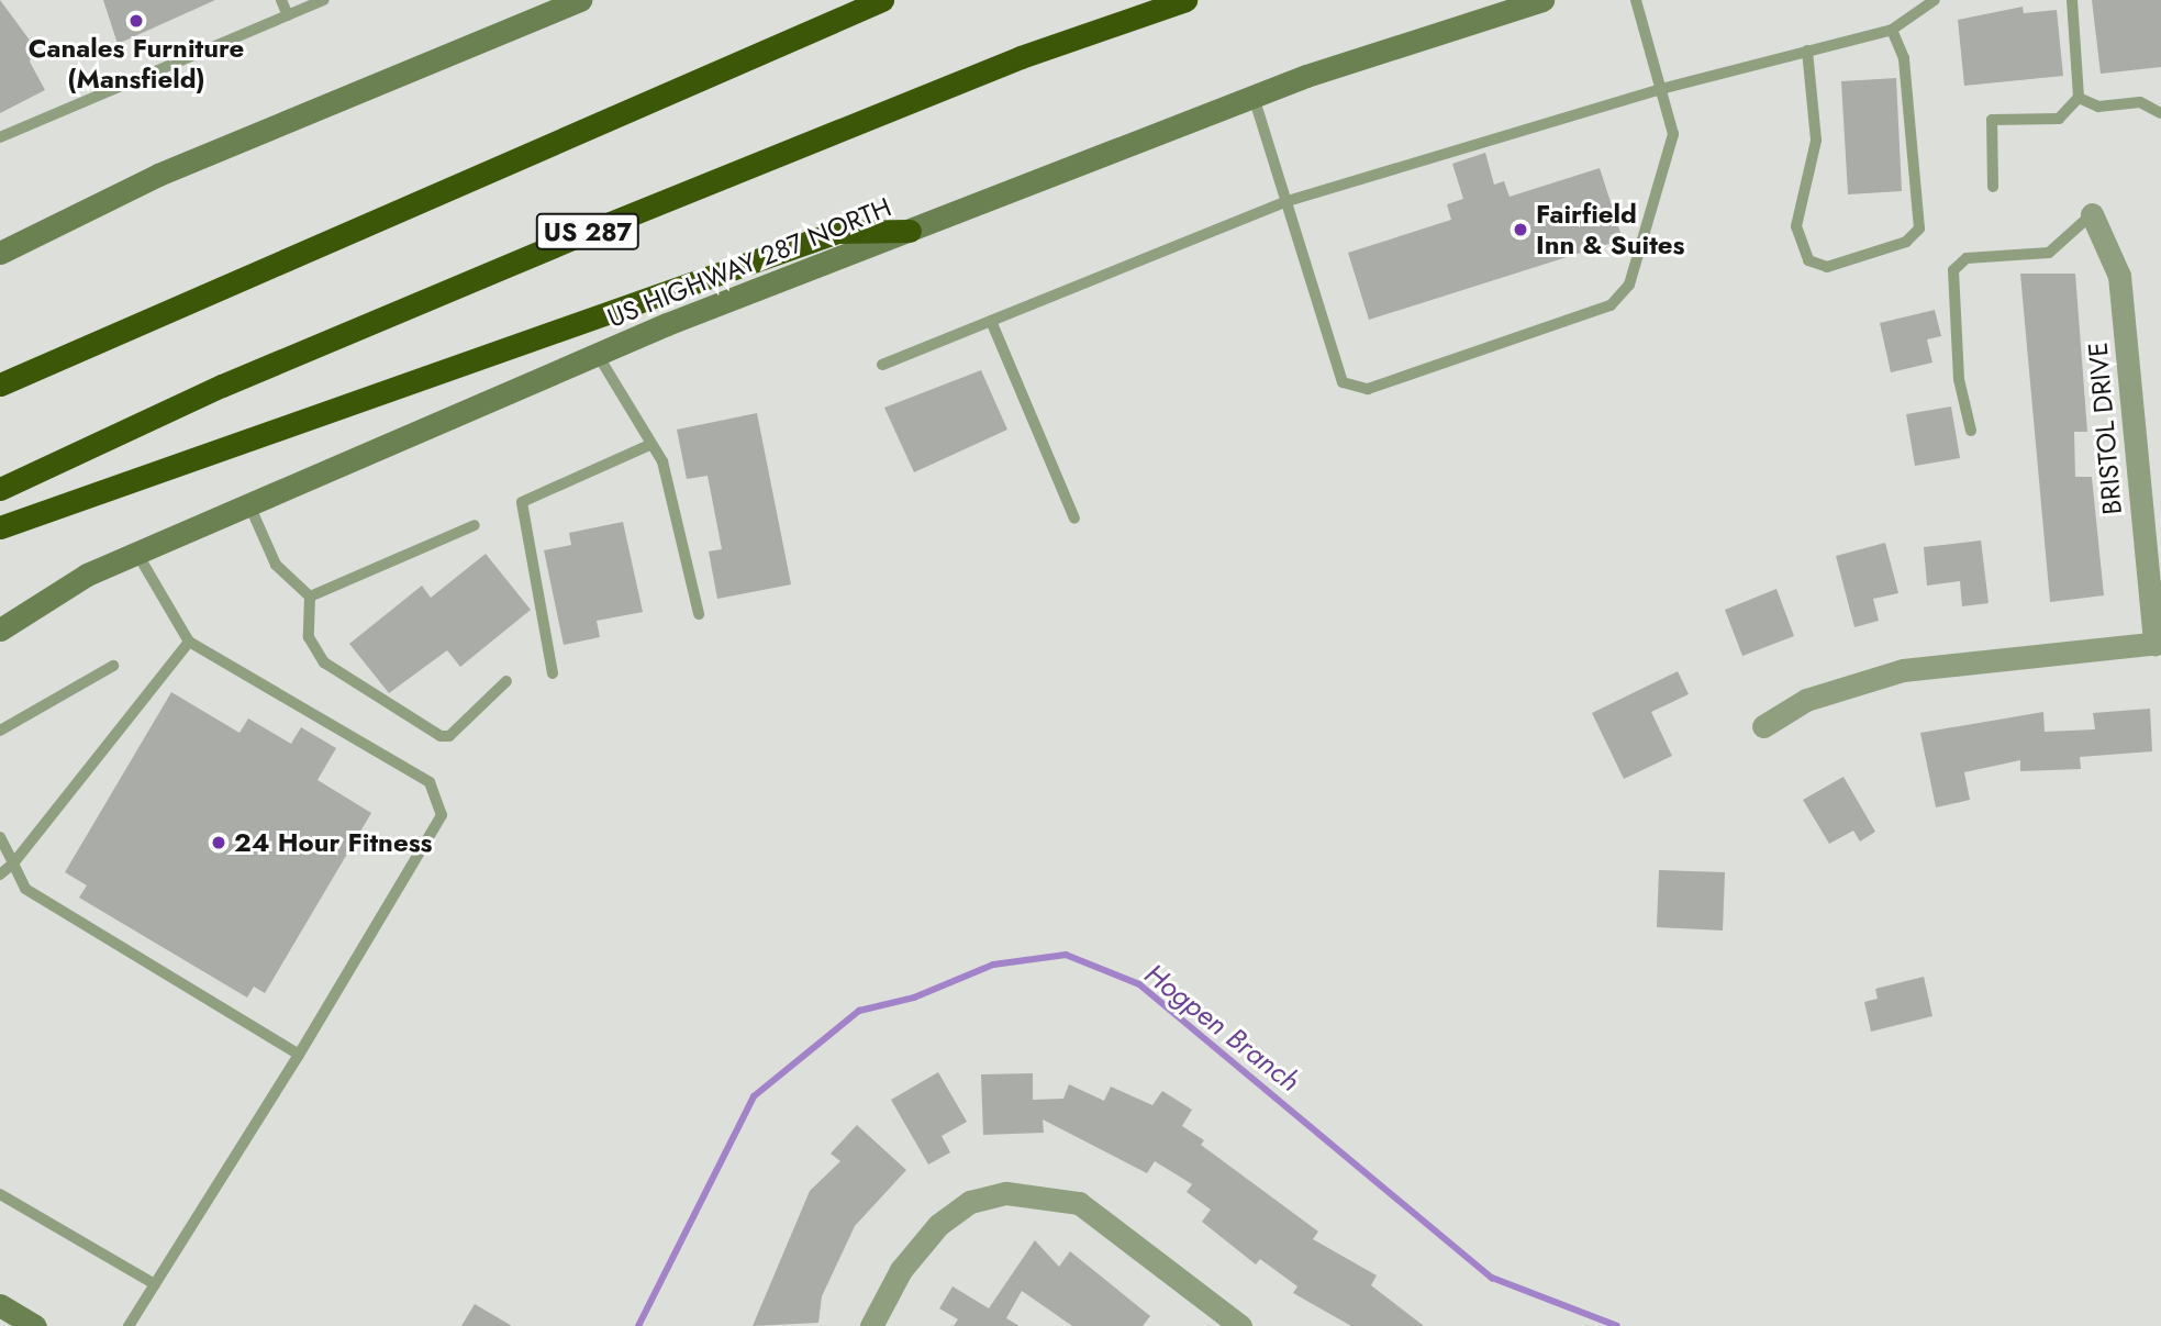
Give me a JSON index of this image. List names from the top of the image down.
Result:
{
  "streets": {
    "highway": ["US 287"],
    "main road": ["US HIGHWAY 287 NORTH"],
    "street": ["BRISTOL DRIVE"]
  },
  "water": ["Hogpen Branch"],
  "places": ["Canales Furniture (Mansfield)", "Fairfield Inn & Suites", "24 Hour Fitness"]
}
